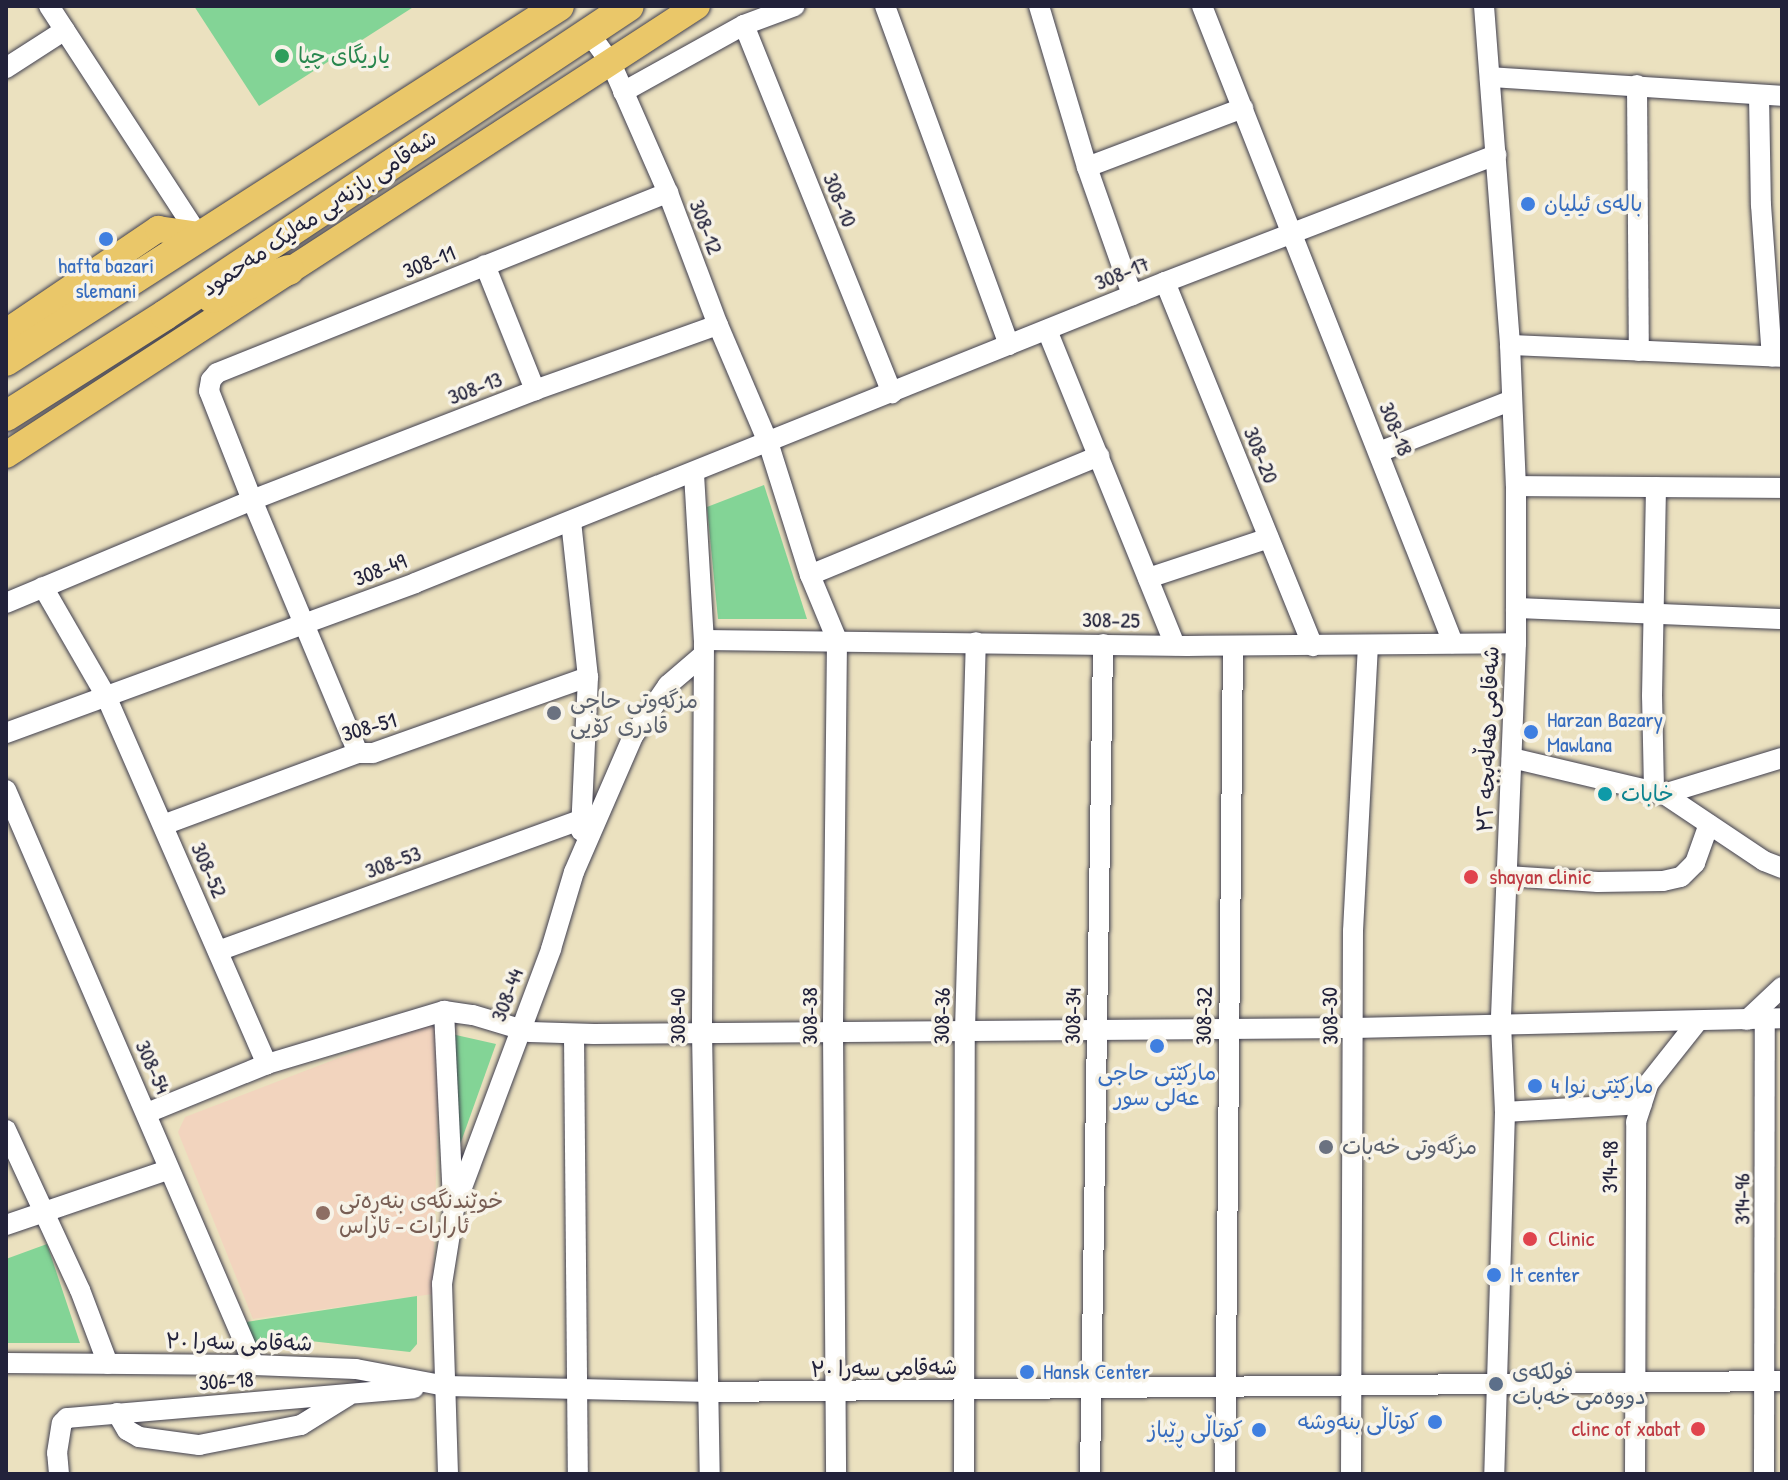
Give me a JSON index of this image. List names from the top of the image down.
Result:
{
  "streets": {
    "highway": ["شەقامی بازنەیی مەلیک مەحمود"],
    "street": [
      "308-10",
      "308-12",
      "308-11",
      "308-17",
      "308-13",
      "308-18",
      "308-20",
      "308-49",
      "308-25",
      "308-51",
      "شەقامی هەڵەبجە ٣٢",
      "308-53",
      "308-52",
      "308-44",
      "308-40",
      "308-38",
      "308-36",
      "308-34",
      "308-32",
      "308-30",
      "308-54",
      "314-98",
      "314-96",
      "شەقامی سەرا ٣٠",
      "306-18"
    ]
  },
  "crossings": [
    ["308-10", "308-17"],
    ["شەقامی بازنەیی مەلیک مەحمود", "308-12"],
    ["308-12", "308-11"],
    ["308-12", "308-17"],
    ["308-12", "308-13"],
    ["308-12", "308-49"],
    ["308-12", "308-25"],
    ["308-12", "308-38"],
    ["308-11", "308-13"],
    ["308-17", "308-18"],
    ["308-17", "308-20"],
    ["308-17", "308-49"],
    ["308-17", "شەقامی هەڵەبجە ٣٢"],
    ["308-13", "308-52"],
    ["308-18", "308-25"],
    ["308-20", "308-25"],
    ["308-49", "308-52"],
    ["308-49", "308-40"],
    ["308-25", "شەقامی هەڵەبجە ٣٢"],
    ["308-25", "308-44"],
    ["308-25", "308-40"],
    ["308-25", "308-38"],
    ["308-25", "308-36"],
    ["308-25", "308-34"],
    ["308-25", "308-32"],
    ["308-25", "308-30"],
    ["308-51", "308-52"],
    ["شەقامی هەڵەبجە ٣٢", "شەقامی سەرا ٣٠"],
    ["308-53", "308-52"],
    ["308-44", "308-40"],
    ["308-44", "شەقامی سەرا ٣٠"],
    ["308-44", "306-18"],
    ["308-40", "شەقامی سەرا ٣٠"],
    ["308-38", "شەقامی سەرا ٣٠"],
    ["308-36", "شەقامی سەرا ٣٠"],
    ["308-34", "شەقامی سەرا ٣٠"],
    ["308-32", "شەقامی سەرا ٣٠"],
    ["308-30", "شەقامی سەرا ٣٠"],
    ["308-54", "شەقامی سەرا ٣٠"],
    ["314-98", "شەقامی سەرا ٣٠"],
    ["314-96", "شەقامی سەرا ٣٠"],
    ["شەقامی سەرا ٣٠", "306-18"]
  ],
  "places": [
    "یاریگای چیا",
    "بالەی ئیلیان",
    "hafta bazari slemani",
    "مزگەوتی حاجی قادری کۆیی",
    "Harzan Bazary Mawlana",
    "خابات",
    "shayan clinic",
    "مارکێتی حاجی عەلی سور",
    "مارکێتی نوا 4",
    "مزگەوتی خەبات",
    "خوێندنگەی بنەڕەتی ئارارات - ئاراس",
    "Clinic",
    "It center",
    "Hansk Center",
    "فولکه‌ی دووه‌می خه‌بات",
    "کوتاڵی بنەوشە",
    "clinc of xabat",
    "کوتاڵی ڕێباز"
  ]
}
